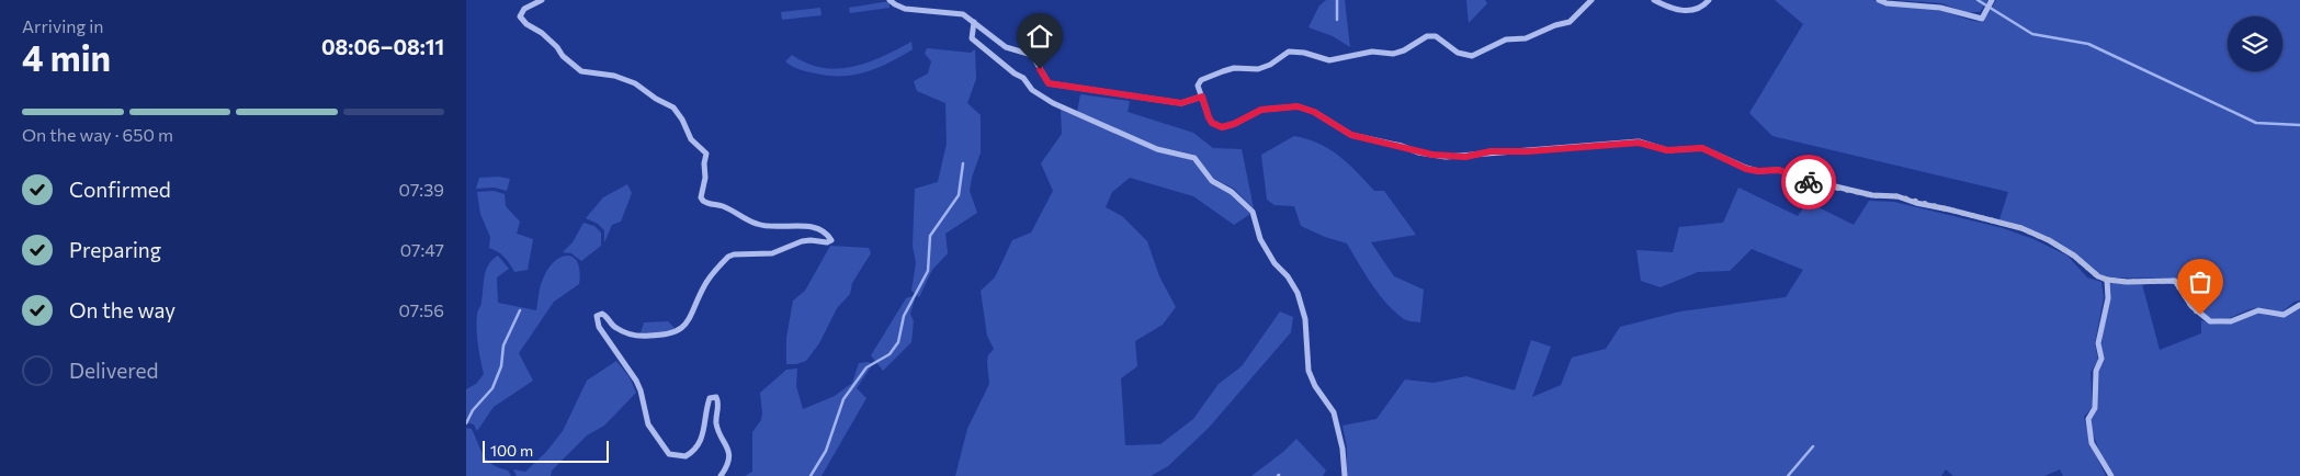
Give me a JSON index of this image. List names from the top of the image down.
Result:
{
  "scale_bar": "100 m",
  "page": {
    "heading": ["4 min", "Arriving in", "08:06–08:11"],
    "bar": "On the way · 650 m",
    "list": [
      ["Confirmed", "07:39"],
      ["Preparing", "07:47"],
      ["On the way", "07:56"],
      "Delivered"
    ],
    "scale": "100 m"
  }
}
